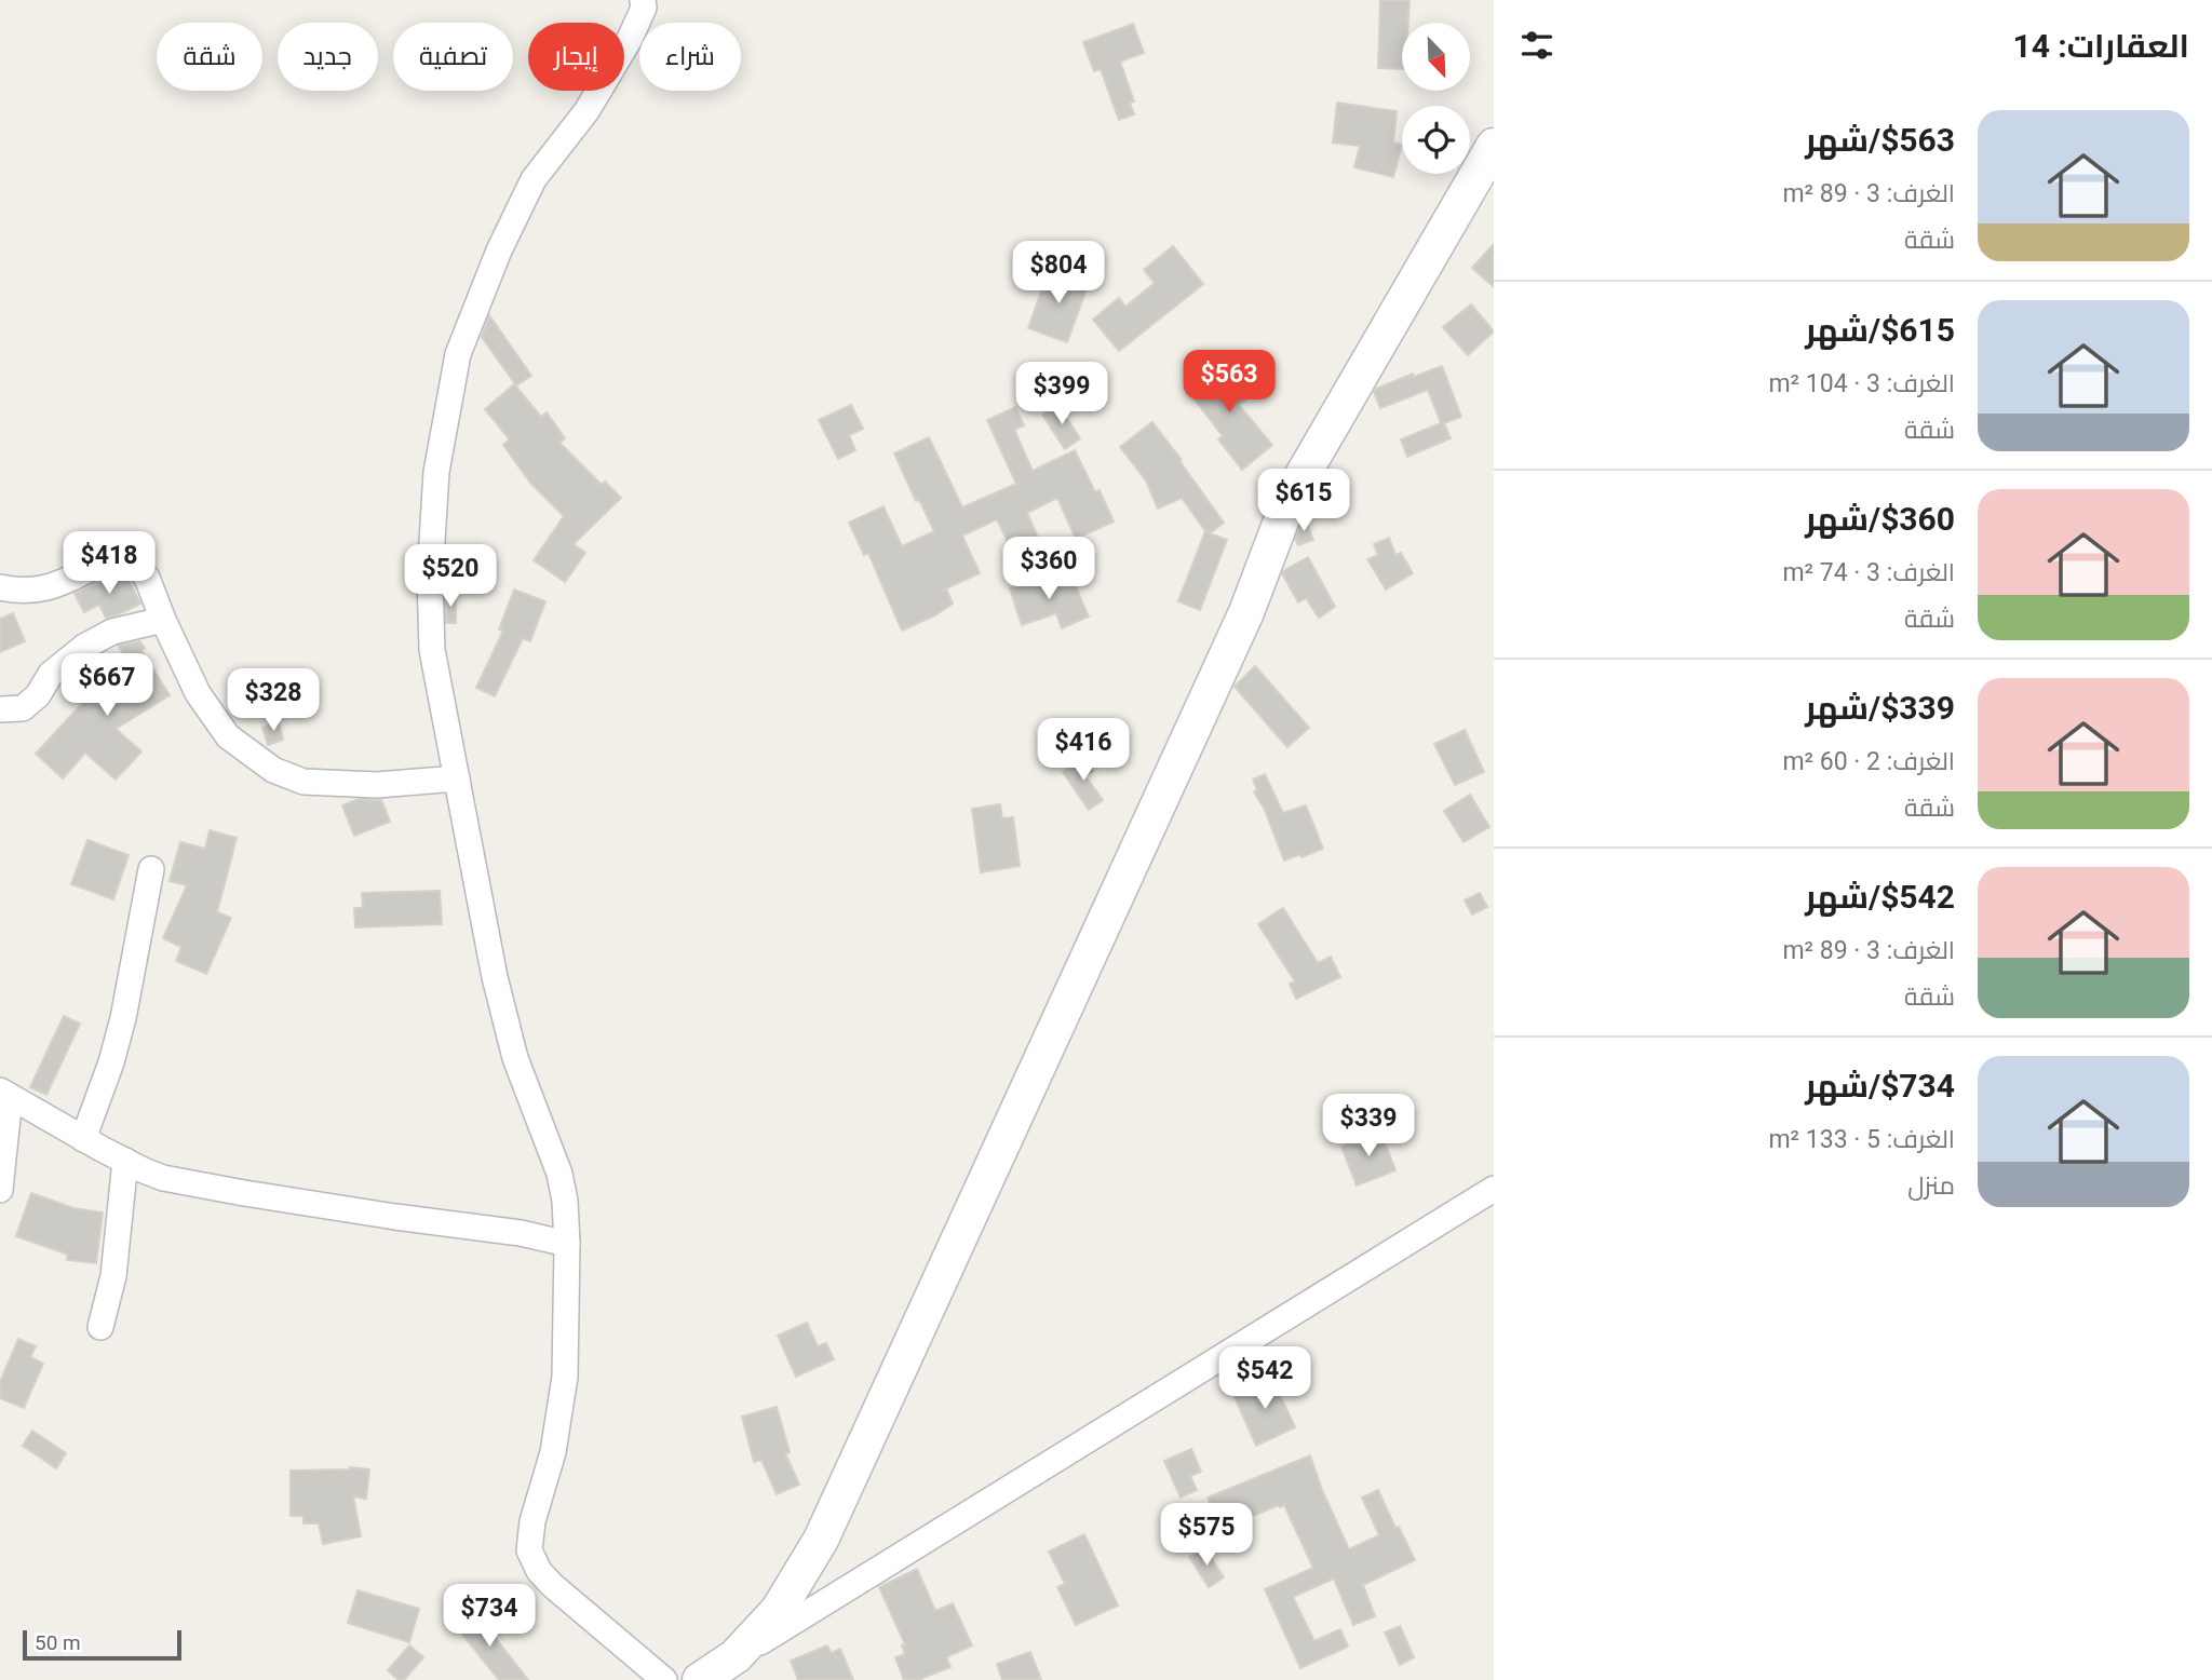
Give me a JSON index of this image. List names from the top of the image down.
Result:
{
  "scale_bar": "50 m",
  "north": "bottom right",
  "page": {
    "heading": "العقارات: 14",
    "chip": [
      "شراء",
      "إيجار",
      "تصفية",
      "جديد",
      "شقة"
    ],
    "list": [
      {
        "name": "$563/شهر",
        "note": "الغرف: 3 · 89 m² · شقة"
      },
      {
        "name": "$615/شهر",
        "note": "الغرف: 3 · 104 m² · شقة"
      },
      {
        "name": "$360/شهر",
        "note": "الغرف: 3 · 74 m² · شقة"
      },
      {
        "name": "$339/شهر",
        "note": "الغرف: 2 · 60 m² · شقة"
      },
      {
        "name": "$542/شهر",
        "note": "الغرف: 3 · 89 m² · شقة"
      },
      {
        "name": "$734/شهر",
        "note": "الغرف: 5 · 133 m² · منزل"
      }
    ],
    "price": [
      "$804",
      "$563",
      "$399",
      "$615",
      "$418",
      "$360",
      "$520",
      "$667",
      "$328",
      "$416",
      "$339",
      "$542",
      "$575",
      "$734"
    ],
    "scale": "50 m"
  }
}
